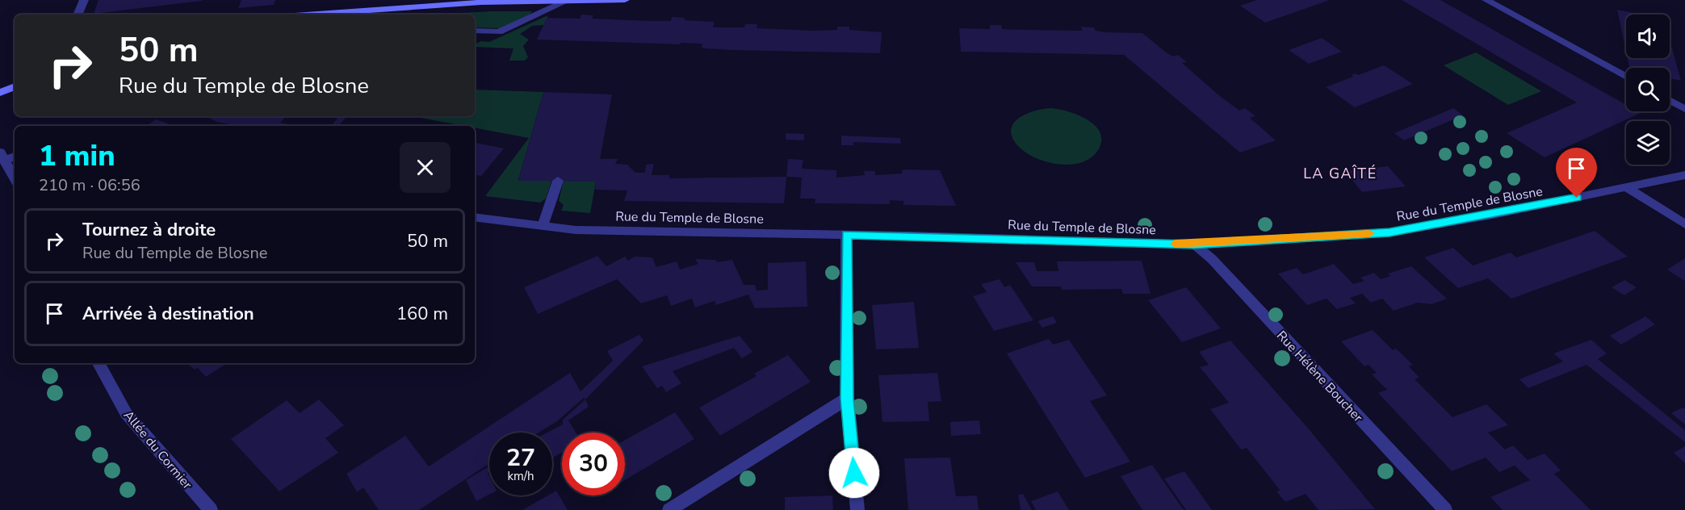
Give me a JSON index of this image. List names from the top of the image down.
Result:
{
  "streets": {
    "street": ["Rue du Temple de Blosne", "Rue Hélène Boucher", "Allée du Cormier"]
  },
  "crossings": [
    ["Rue du Temple de Blosne", "Rue Hélène Boucher"]
  ],
  "districts": ["LA GAÎTÉ"],
  "page": {
    "turn": ["50 m", "Rue du Temple de Blosne"],
    "heading": ["1 min", "210 m · 06:56"],
    "list": [
      {
        "name": "Tournez à droite",
        "note": "Rue du Temple de Blosne",
        "value": "50 m"
      },
      {
        "name": "Arrivée à destination",
        "value": "160 m"
      }
    ],
    "speed": "27 km/h",
    "limit": "30"
  }
}
